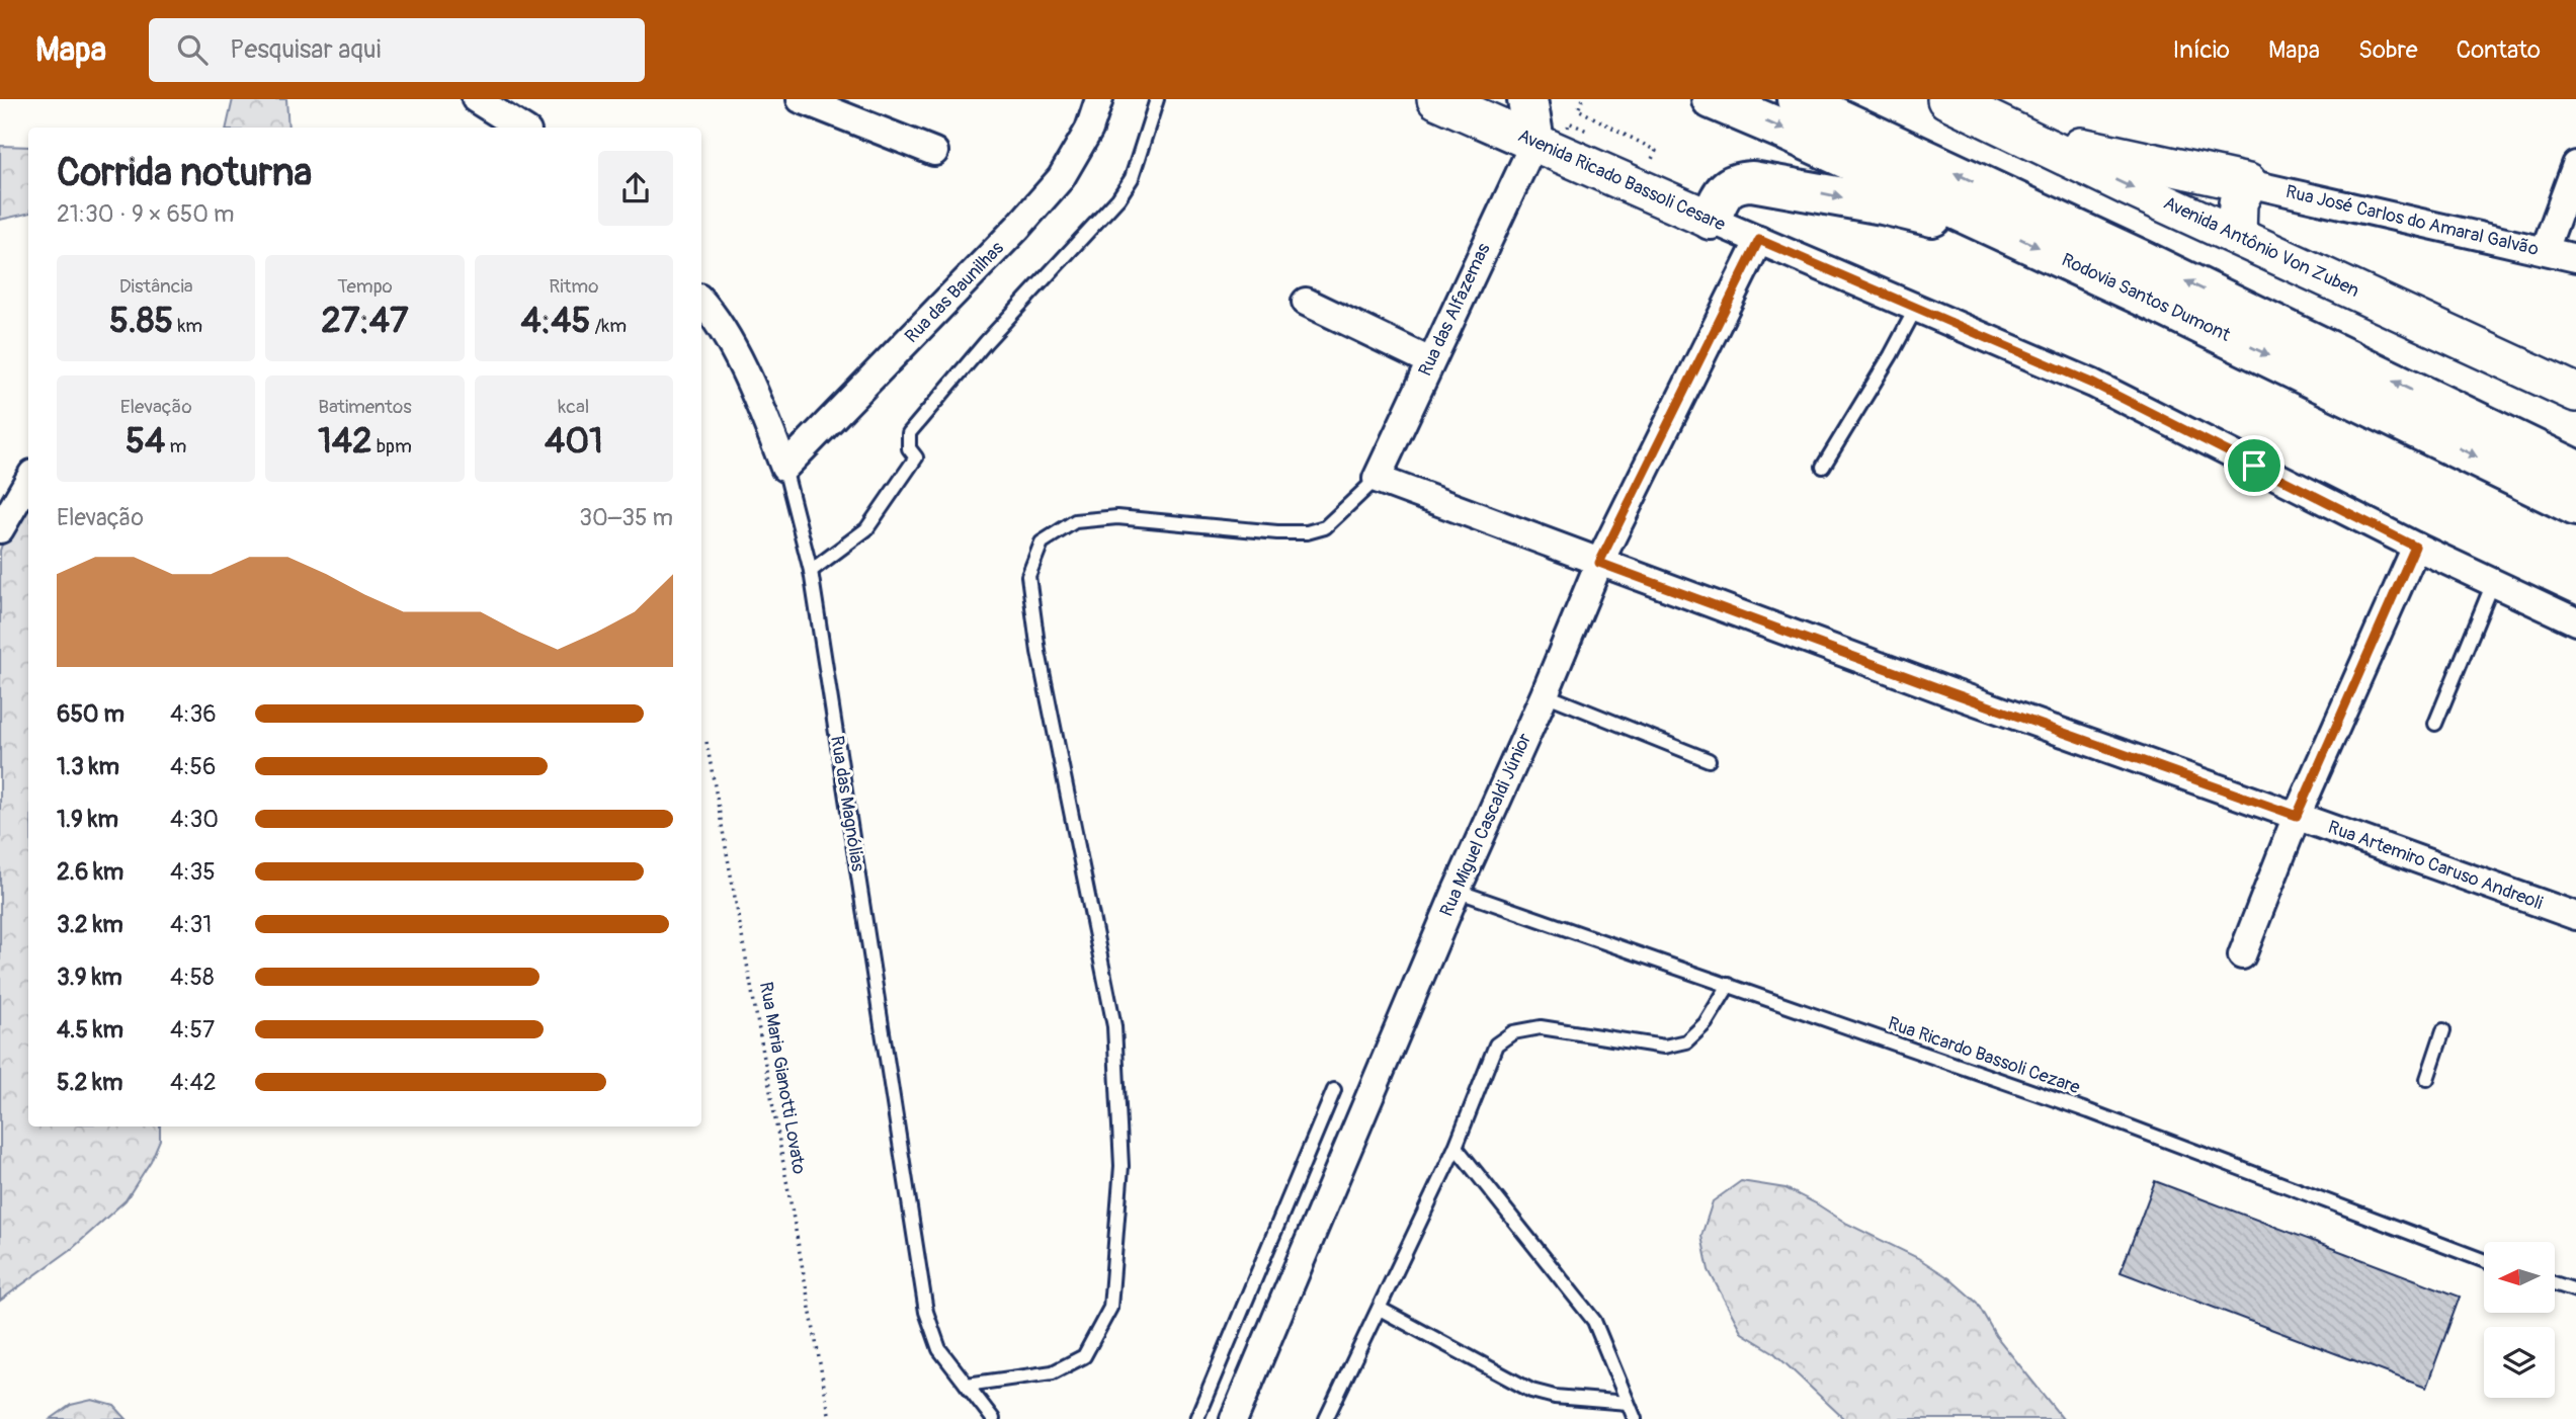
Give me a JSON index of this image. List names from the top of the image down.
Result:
{
  "streets": {
    "highway": ["Rodovia Santos Dumont"],
    "street": [
      "Avenida Ricado Bassoli Cesare",
      "Rua José Carlos do Amaral Galvão",
      "Avenida Antônio Von Zuben",
      "Rua das Baunilhas",
      "Rua das Alfazemas",
      "Rua das Magnólias",
      "Rua Miguel Cascaldi Júnior",
      "Rua Artemiro Caruso Andreoli"
    ],
    "lane": ["Rua Ricardo Bassoli Cezare"],
    "path": ["Rua Maria Gianotti Lovato"]
  },
  "crossings": [
    ["Avenida Ricado Bassoli Cesare", "Rua das Alfazemas"],
    ["Avenida Ricado Bassoli Cesare", "Rua Miguel Cascaldi Júnior"],
    ["Rua José Carlos do Amaral Galvão", "Avenida Antônio Von Zuben"],
    ["Rua das Baunilhas", "Rua das Magnólias"],
    ["Rua das Alfazemas", "Rua Artemiro Caruso Andreoli"],
    ["Rua Miguel Cascaldi Júnior", "Rua Artemiro Caruso Andreoli"],
    ["Rua Miguel Cascaldi Júnior", "Rua Ricardo Bassoli Cezare"]
  ],
  "north": "left",
  "page": {
    "header": "Mapa",
    "search": "Pesquisar aqui",
    "nav": [
      "Início",
      "Mapa",
      "Sobre",
      "Contato"
    ],
    "heading": ["Corrida noturna", "21:30 · 9 × 650 m"],
    "stats": [
      ["Distância", "5.85 km"],
      ["Tempo", "27:47"],
      ["Ritmo", "4:45 /km"],
      ["Elevação", "54 m"],
      ["Batimentos", "142 bpm"],
      ["kcal", "401"]
    ],
    "chart": ["Elevação", "30–35 m"],
    "list": [
      {
        "name": "650 m",
        "note": "4:36"
      },
      {
        "name": "1.3 km",
        "note": "4:56"
      },
      {
        "name": "1.9 km",
        "note": "4:30"
      },
      {
        "name": "2.6 km",
        "note": "4:35"
      },
      {
        "name": "3.2 km",
        "note": "4:31"
      },
      {
        "name": "3.9 km",
        "note": "4:58"
      },
      {
        "name": "4.5 km",
        "note": "4:57"
      },
      {
        "name": "5.2 km",
        "note": "4:42"
      }
    ]
  }
}
